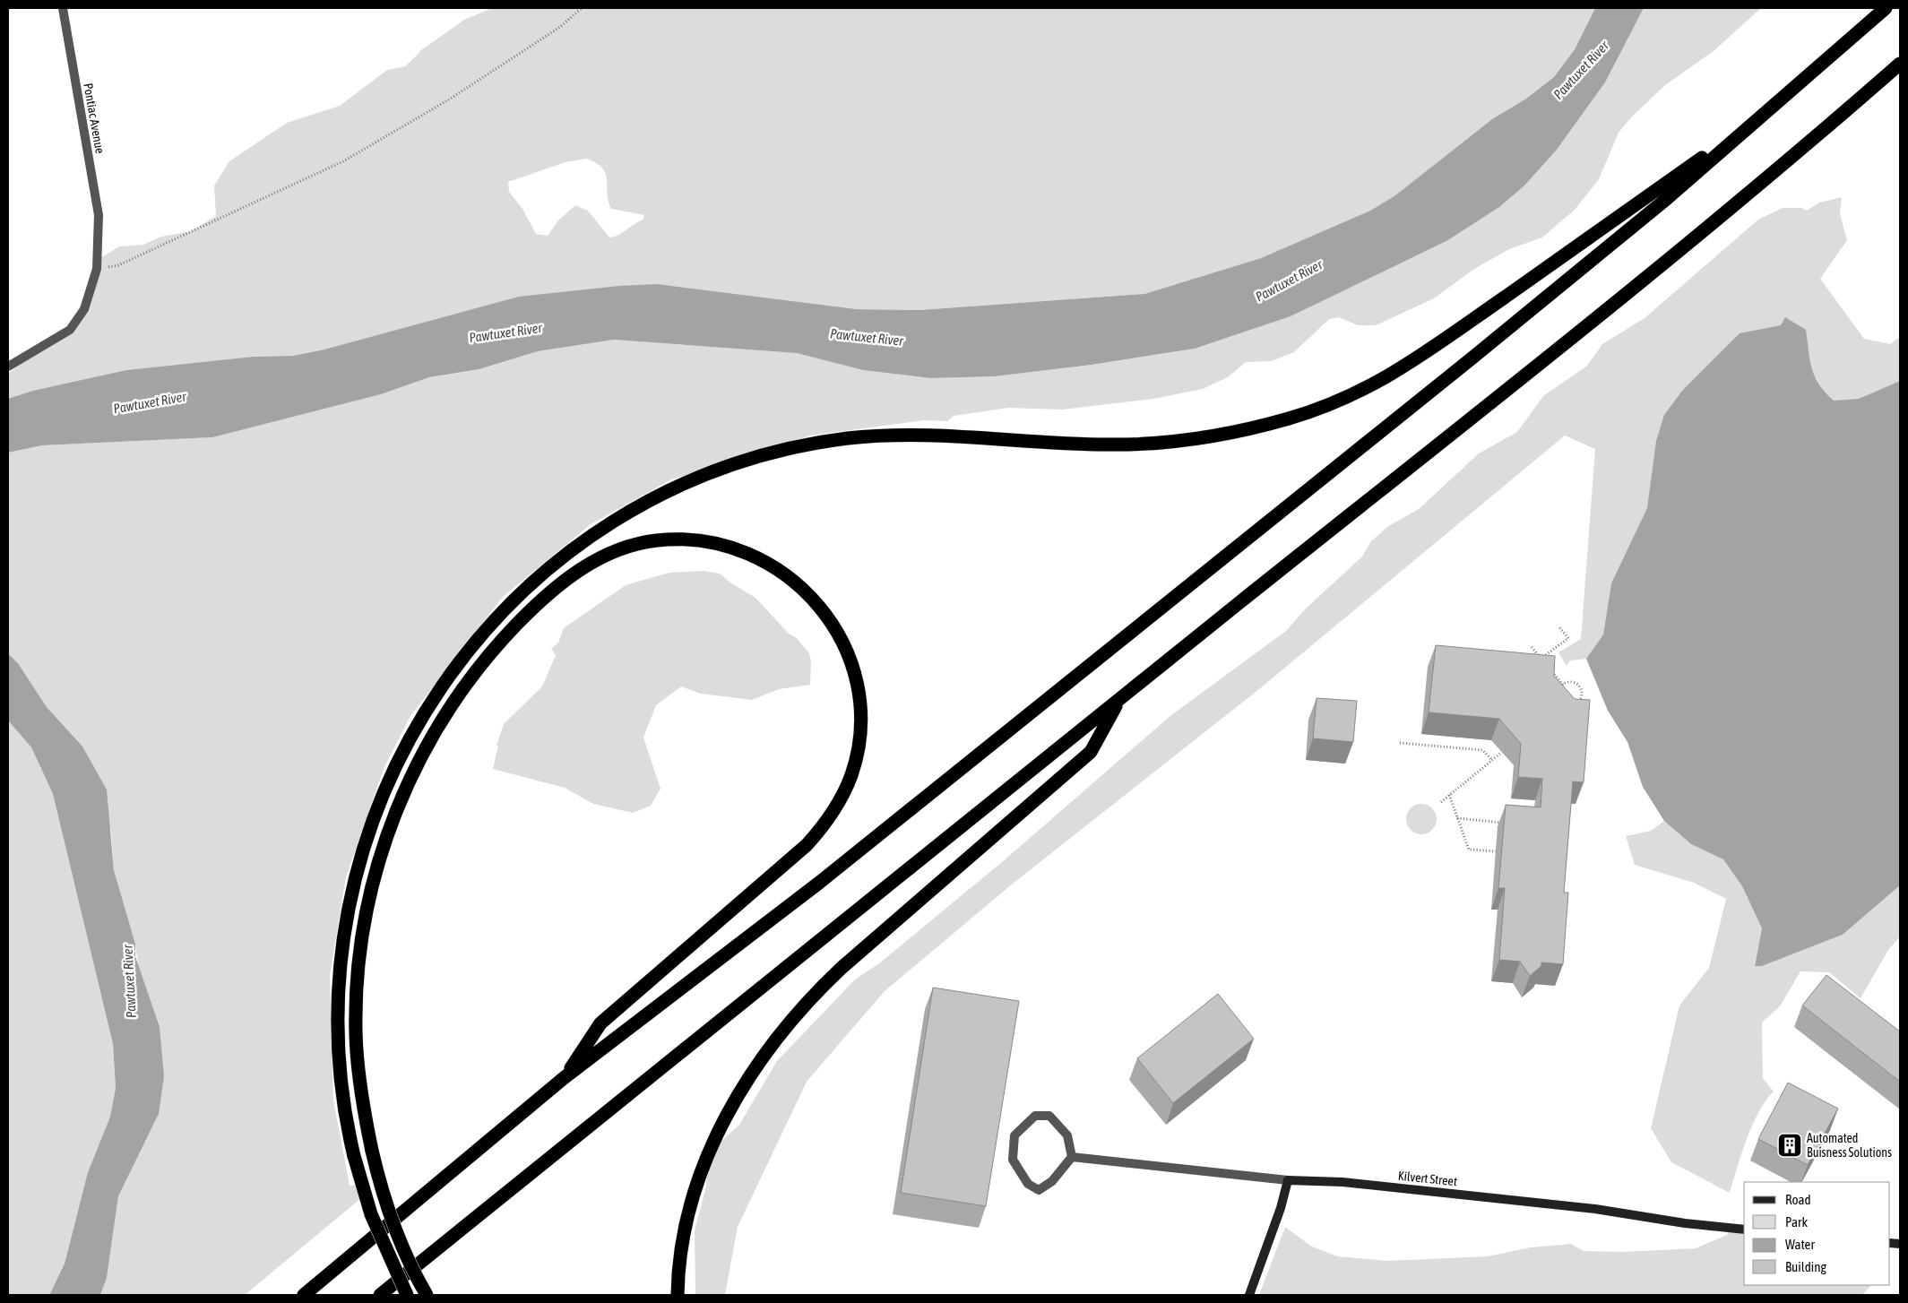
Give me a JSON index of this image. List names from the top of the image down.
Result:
{
  "streets": {
    "street": ["Pontiac Avenue", "Kilvert Street"]
  },
  "water": ["Pawtuxet River"],
  "places": {
    "building": ["Automated Buisness Solutions"]
  },
  "legend": [
    "Road",
    "Park",
    "Water",
    "Building"
  ]
}
